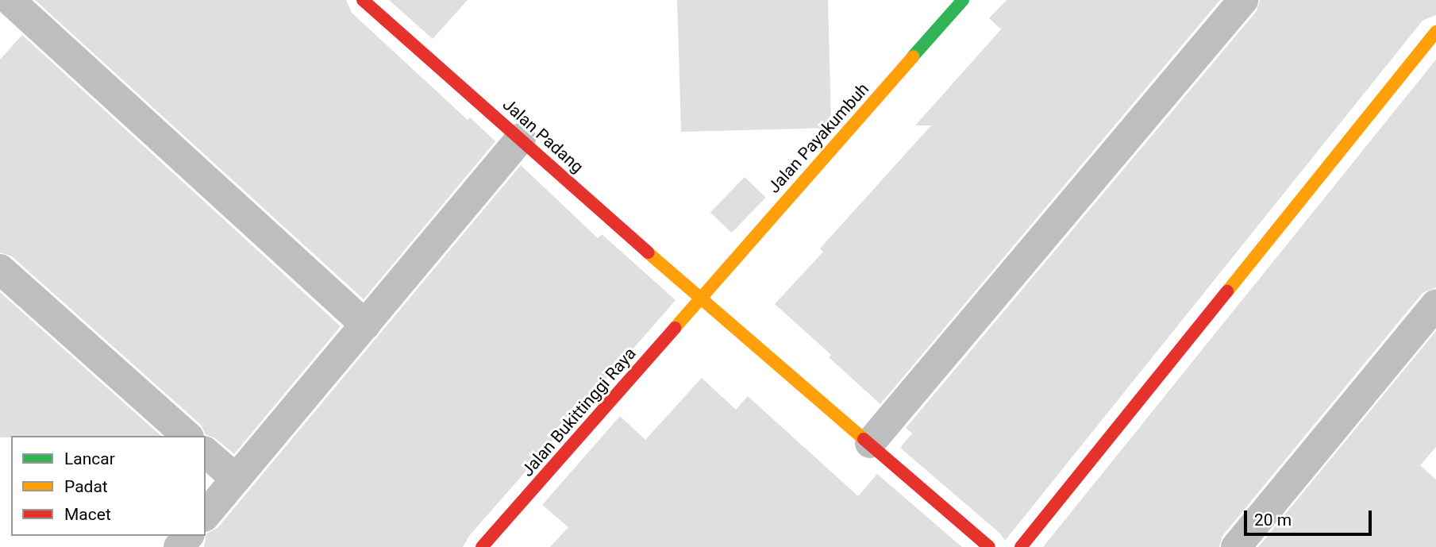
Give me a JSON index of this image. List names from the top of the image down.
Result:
{
  "streets": {
    "street": ["Jalan Padang", "Jalan Payakumbuh", "Jalan Bukittinggi Raya"]
  },
  "crossings": [
    ["Jalan Padang", "Jalan Payakumbuh"],
    ["Jalan Padang", "Jalan Bukittinggi Raya"],
    ["Jalan Payakumbuh", "Jalan Bukittinggi Raya"]
  ],
  "legend": ["Lancar", "Padat", "Macet"],
  "scale_bar": "20 m"
}
